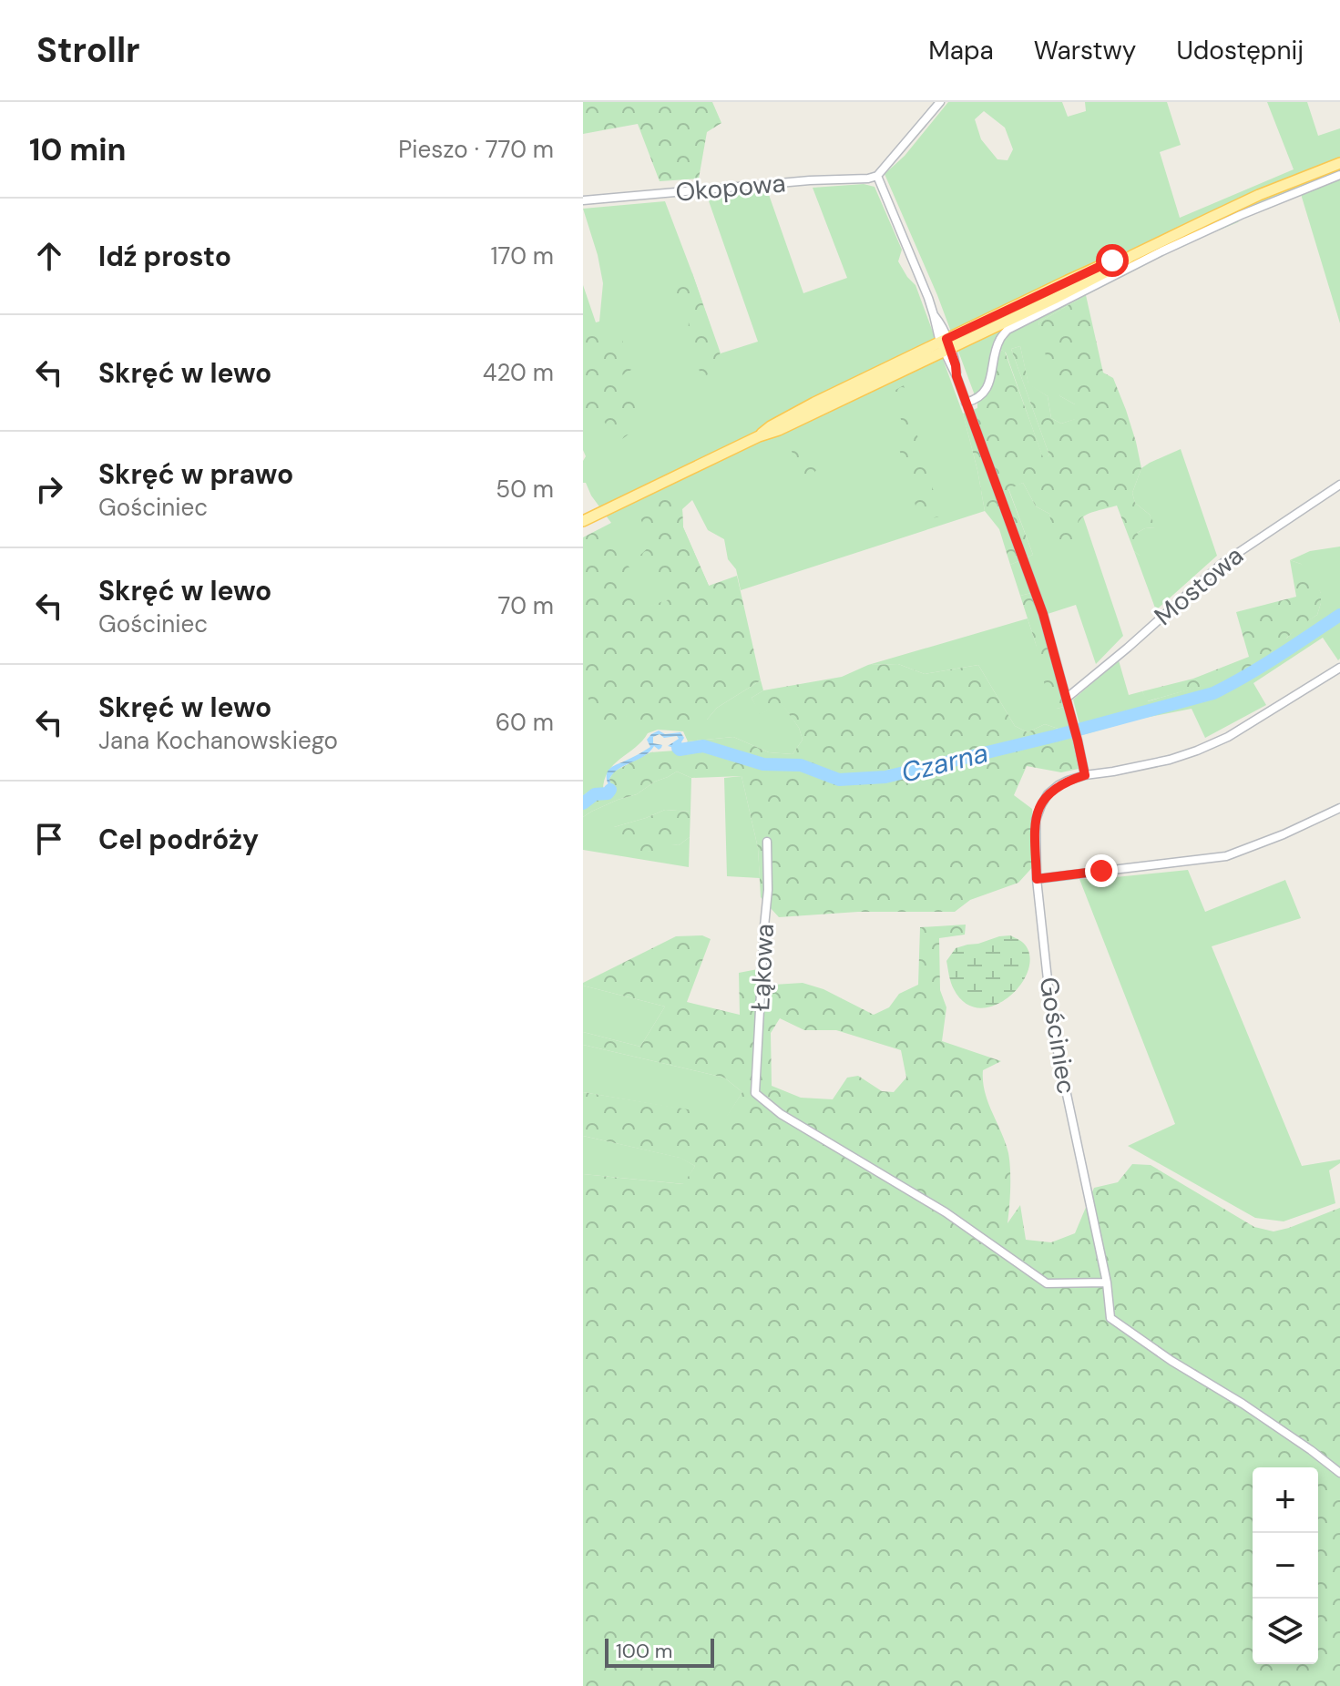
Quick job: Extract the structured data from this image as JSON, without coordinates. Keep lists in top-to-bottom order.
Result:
{
  "streets": {
    "street": [
      "Okopowa",
      "Mostowa",
      "Łąkowa",
      "Gościniec"
    ]
  },
  "crossings": [
    ["Łąkowa", "Gościniec"]
  ],
  "water": ["Czarna"],
  "scale_bar": "100 m",
  "page": {
    "header": "Strollr",
    "nav": ["Mapa", "Warstwy", "Udostępnij"],
    "heading": ["10 min", "Pieszo · 770 m"],
    "list": [
      ["Idź prosto", "170 m"],
      ["Skręć w lewo", "420 m"],
      ["Skręć w prawo", "Gościniec", "50 m"],
      ["Skręć w lewo", "Gościniec", "70 m"],
      ["Skręć w lewo", "Jana Kochanowskiego", "60 m"],
      "Cel podróży"
    ],
    "map_buttons": ["+", "−"],
    "scale": "100 m"
  }
}
